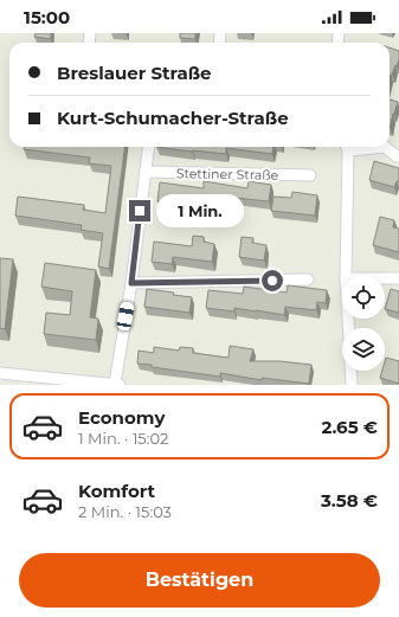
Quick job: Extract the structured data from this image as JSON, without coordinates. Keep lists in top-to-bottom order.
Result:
{
  "streets": {
    "street": ["Stettiner Straße"]
  },
  "page": {
    "status": "15:00",
    "banner": ["Breslauer Straße", "Kurt-Schumacher-Straße"],
    "bubble": "1 Min.",
    "list": [
      {
        "name": "Economy",
        "note": "1 Min. · 15:02",
        "value": "2.65 €"
      },
      {
        "name": "Komfort",
        "note": "2 Min. · 15:03",
        "value": "3.58 €"
      }
    ],
    "buttons": "Bestätigen"
  }
}
